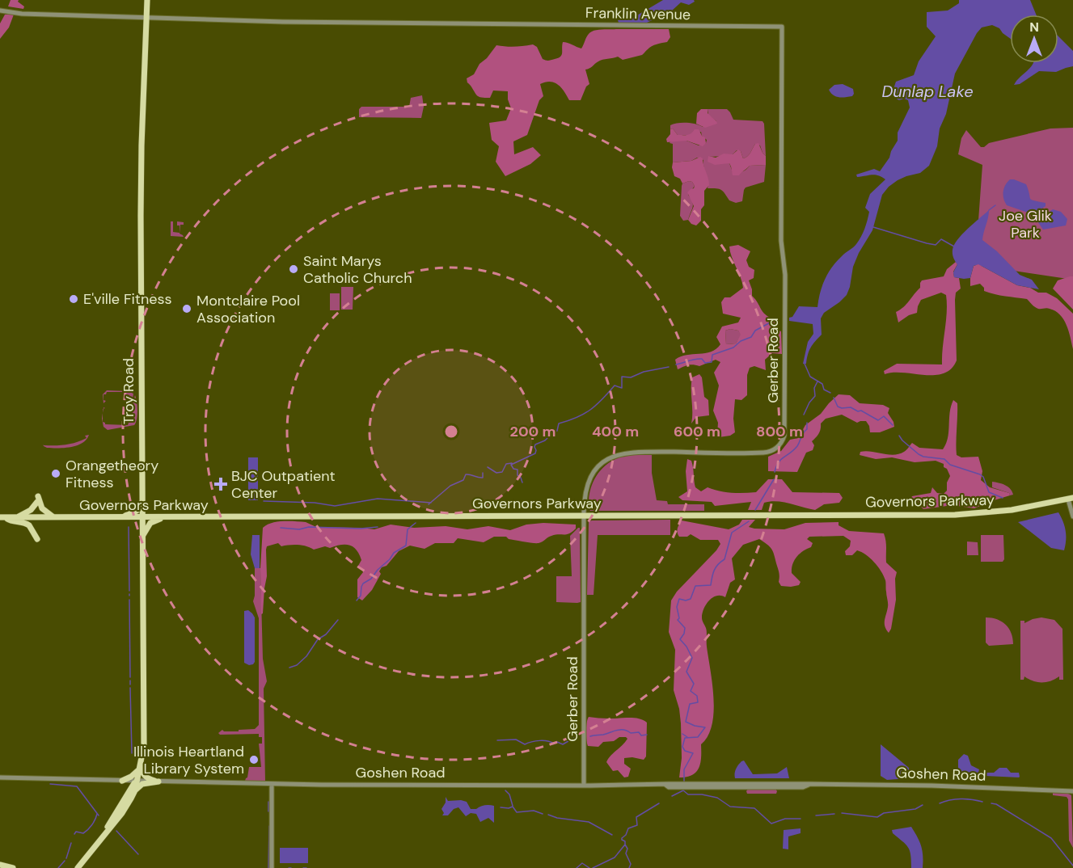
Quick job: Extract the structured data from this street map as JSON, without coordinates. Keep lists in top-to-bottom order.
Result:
{
  "streets": {
    "main road": ["Troy Road", "Governors Parkway"],
    "street": ["Franklin Avenue", "Gerber Road", "Goshen Road"]
  },
  "crossings": [
    ["Franklin Avenue", "Gerber Road"],
    ["Franklin Avenue", "Troy Road"],
    ["Gerber Road", "Governors Parkway"],
    ["Gerber Road", "Goshen Road"],
    ["Troy Road", "Governors Parkway"],
    ["Troy Road", "Goshen Road"]
  ],
  "water": ["Dunlap Lake"],
  "parks": ["Joe Glik Park"],
  "places": {
    "other": [
      "Saint Marys Catholic Church",
      "E'ville Fitness",
      "Montclaire Pool Association",
      "Orangetheory Fitness",
      "Illinois Heartland Library System"
    ],
    "health": ["BJC Outpatient Center"]
  },
  "north": "top",
  "rings": [
    "200 m",
    "400 m",
    "600 m",
    "800 m"
  ]
}
